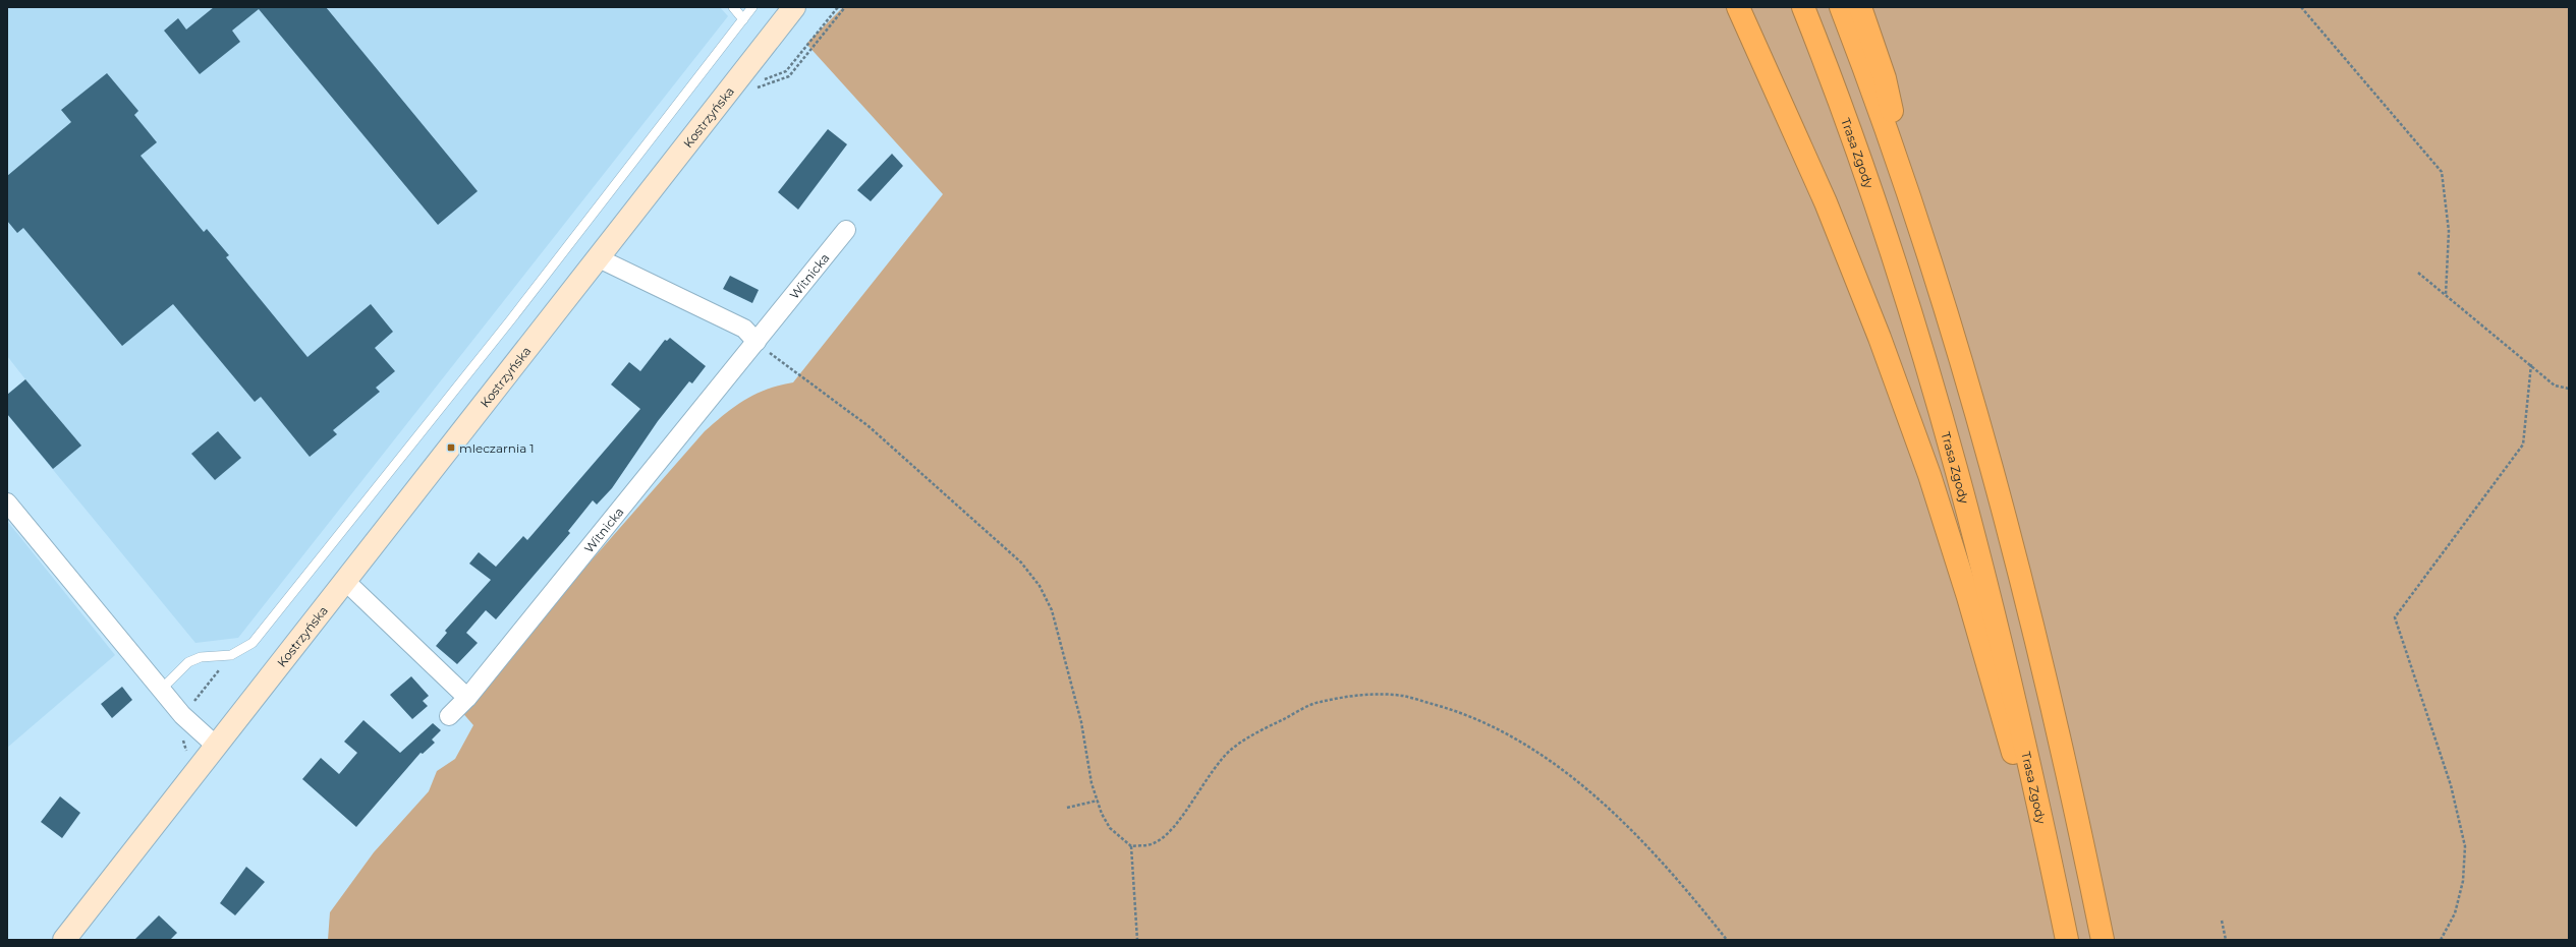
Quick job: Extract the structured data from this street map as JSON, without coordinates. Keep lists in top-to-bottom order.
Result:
{
  "streets": {
    "highway": ["Trasa Zgody"],
    "main road": ["Kostrzyńska"],
    "street": ["Witnicka"]
  },
  "places": {
    "transit": ["mleczarnia 1"]
  }
}
